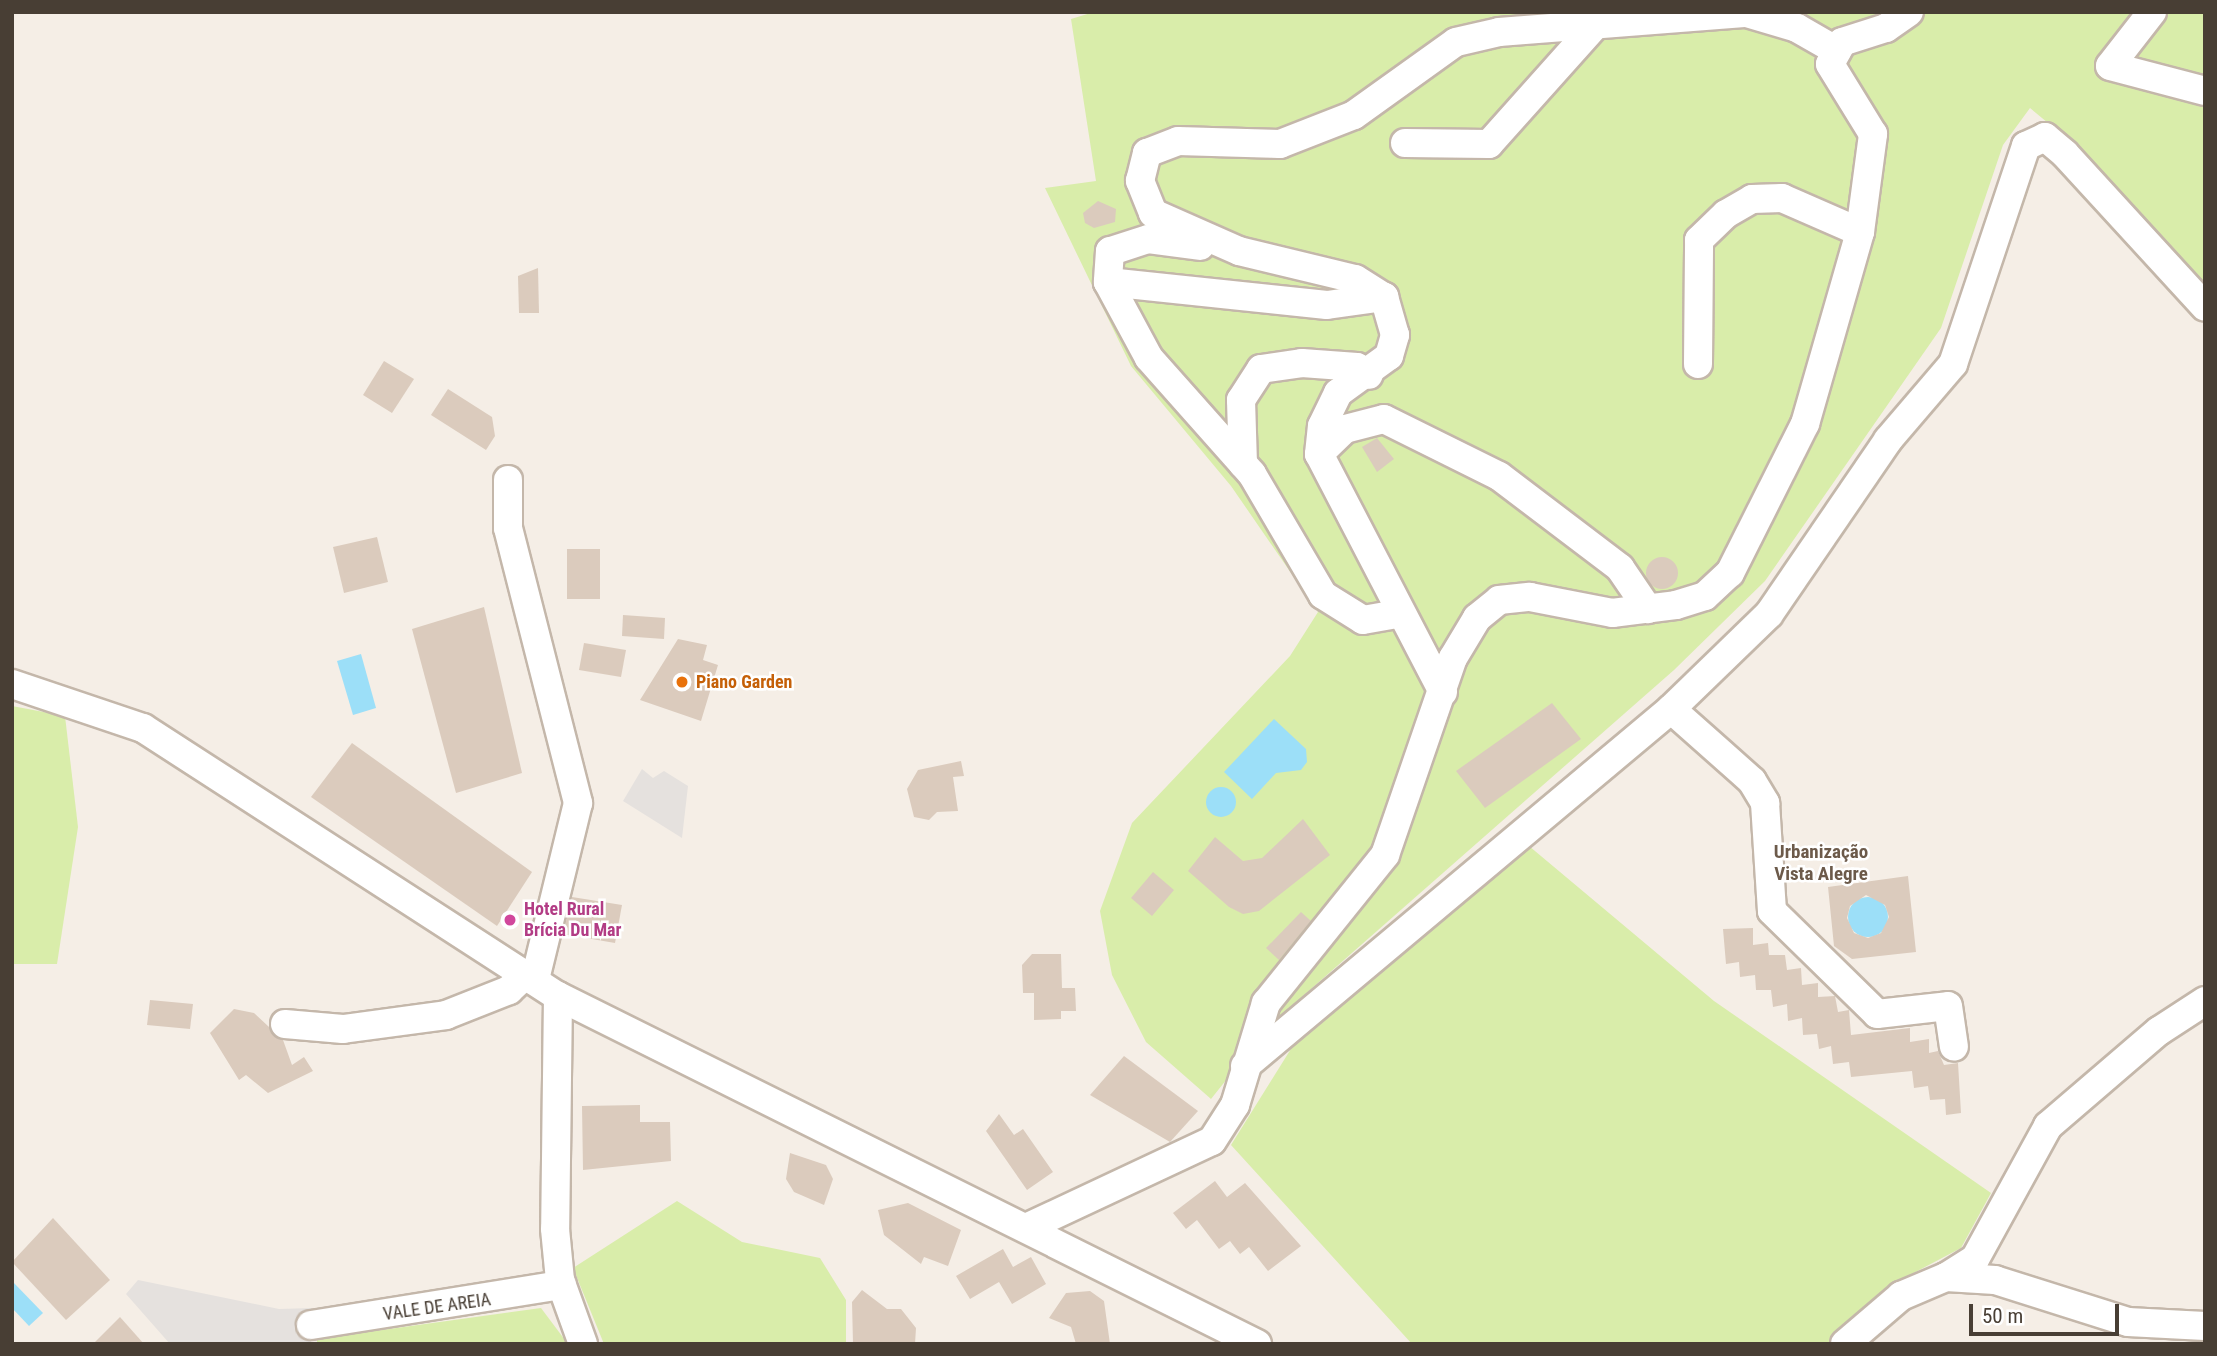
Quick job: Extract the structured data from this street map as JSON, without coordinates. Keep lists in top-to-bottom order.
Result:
{
  "streets": {
    "street": ["VALE DE AREIA"]
  },
  "districts": ["Urbanização Vista Alegre"],
  "places": ["Piano Garden", "Hotel Rural Brícia Du Mar"],
  "scale_bar": "50 m"
}
